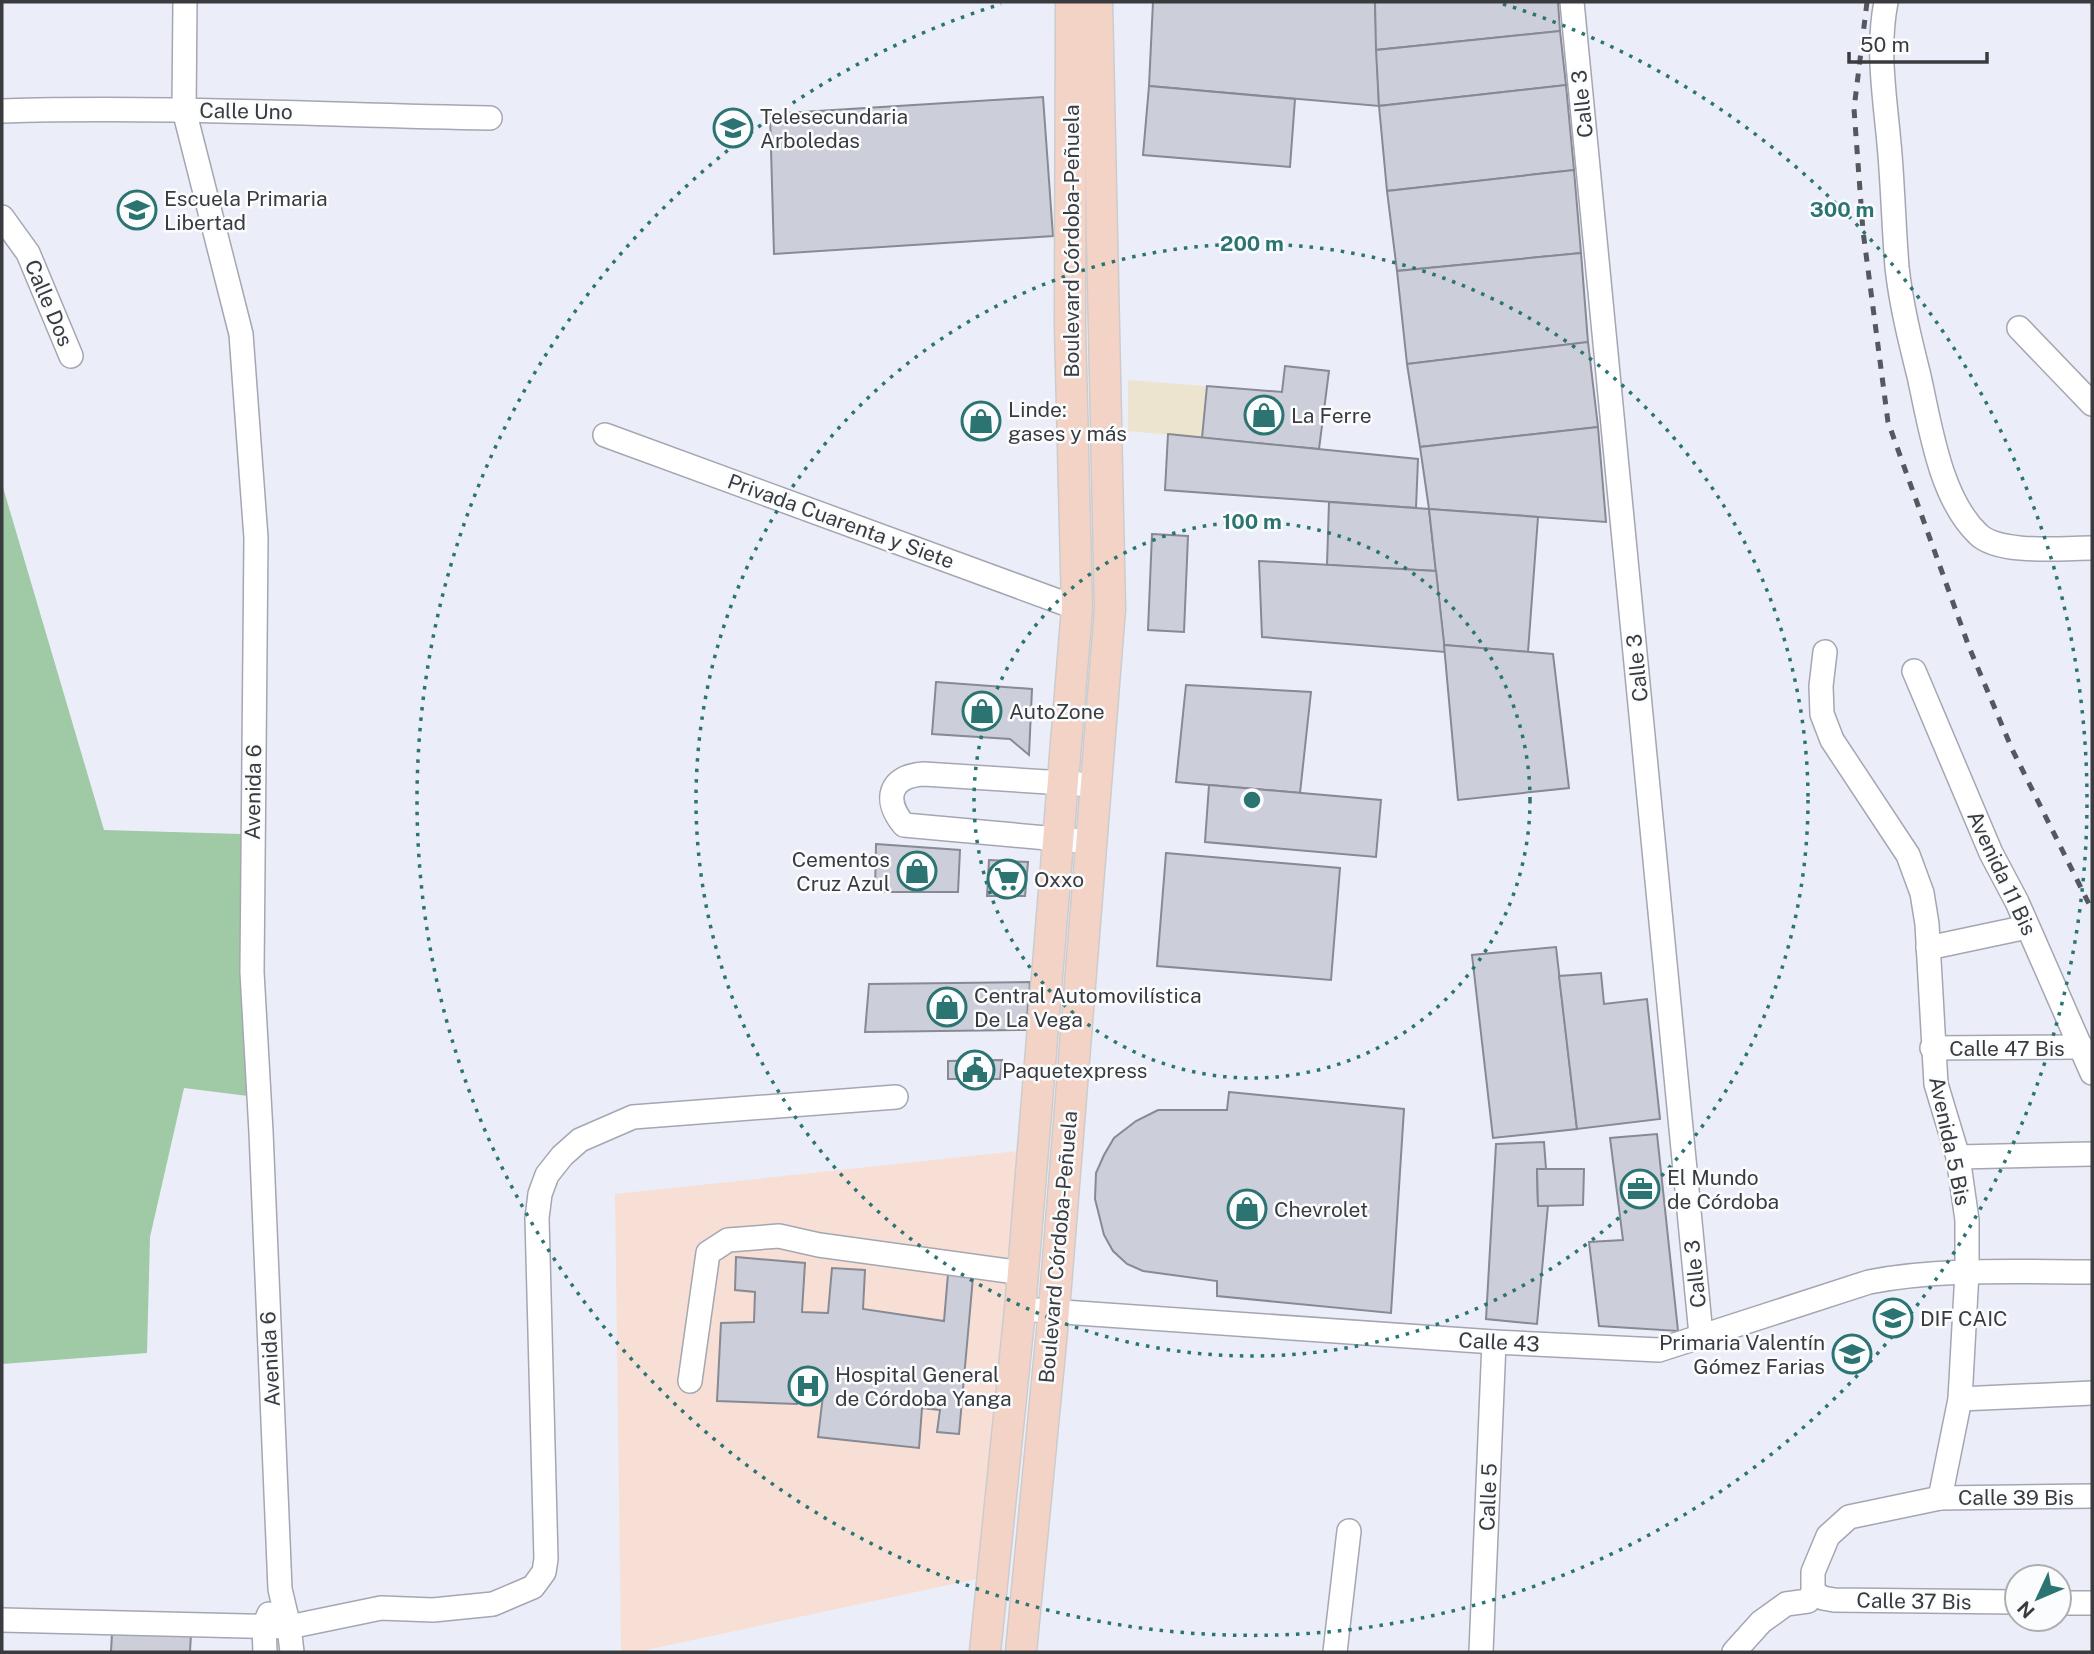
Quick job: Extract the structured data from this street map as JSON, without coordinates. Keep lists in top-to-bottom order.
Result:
{
  "streets": {
    "main road": ["Boulevard Córdoba-Peñuela"],
    "street": [
      "Calle 3",
      "Calle Uno",
      "Calle Dos",
      "Privada Cuarenta y Siete",
      "Avenida 6",
      "Avenida 11 Bis",
      "Calle 47 Bis",
      "Avenida 5 Bis",
      "Calle 43",
      "Calle 5",
      "Calle 39 Bis",
      "Calle 37 Bis"
    ]
  },
  "crossings": [
    ["Calle 3", "Calle 43"],
    ["Calle Uno", "Avenida 6"],
    ["Boulevard Córdoba-Peñuela", "Privada Cuarenta y Siete"],
    ["Boulevard Córdoba-Peñuela", "Calle 43"],
    ["Avenida 11 Bis", "Calle 47 Bis"],
    ["Calle 47 Bis", "Avenida 5 Bis"],
    ["Avenida 5 Bis", "Calle 43"],
    ["Avenida 5 Bis", "Calle 39 Bis"],
    ["Calle 43", "Calle 5"]
  ],
  "places": {
    "school or university": [
      "Telesecundaria Arboledas",
      "Escuela Primaria Libertad",
      "DIF CAIC",
      "Primaria Valentín Gómez Farias"
    ],
    "shop": [
      "La Ferre",
      "Linde: gases y más",
      "AutoZone",
      "Cementos Cruz Azul",
      "Central Automovilística De La Vega",
      "Chevrolet"
    ],
    "supermarket": ["Oxxo"],
    "public building": ["Paquetexpress"],
    "office": ["El Mundo de Córdoba"],
    "hospital": ["Hospital General de Córdoba Yanga"]
  },
  "scale_bar": "50 m",
  "north": "bottom left",
  "rings": ["300 m", "200 m", "100 m"]
}
